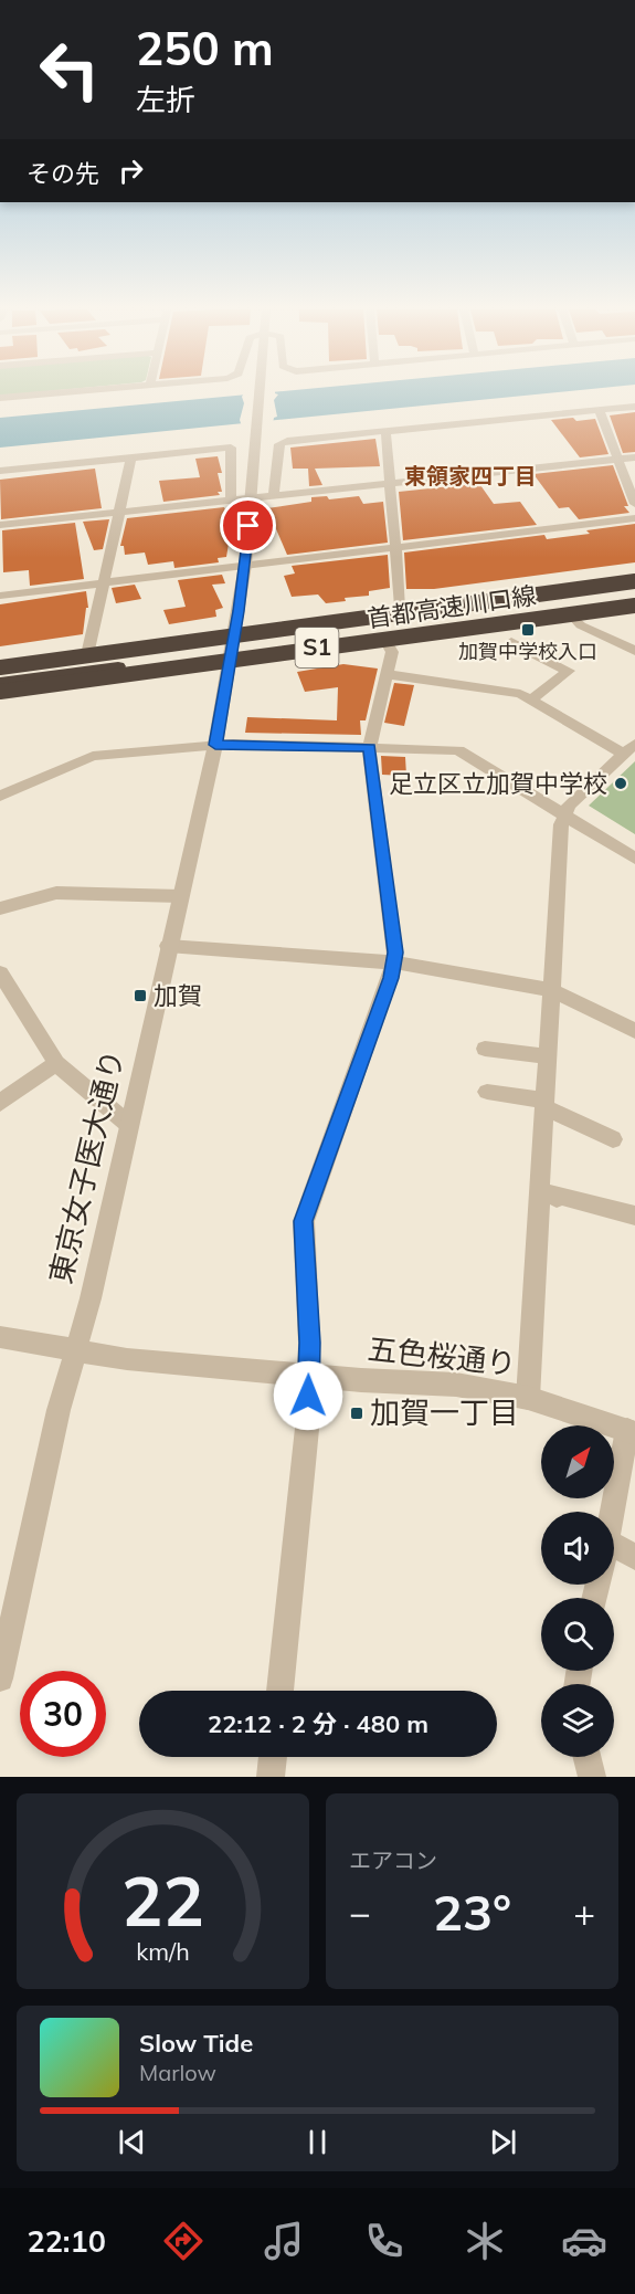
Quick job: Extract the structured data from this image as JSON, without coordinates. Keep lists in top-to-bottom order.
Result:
{
  "streets": {
    "highway": ["首都高速川口線", "S1"],
    "street": ["東京女子医大通り", "五色桜通り"]
  },
  "crossings": [
    ["首都高速川口線", "S1"],
    ["東京女子医大通り", "五色桜通り"]
  ],
  "districts": ["東領家四丁目"],
  "places": {
    "transit": ["加賀中学校入口", "加賀", "加賀一丁目"],
    "other": ["足立区立加賀中学校"]
  },
  "north": "top right",
  "page": {
    "turn": ["250 m", "左折"],
    "then": "その先",
    "limit": "30",
    "trip": "22:12 · 2 分 · 480 m",
    "tile": "エアコン",
    "heat": ["−", "23°", "+"],
    "song": ["Slow Tide", "Marlow"],
    "tabs": "22:10",
    "gauge": ["22", "km/h"]
  }
}
